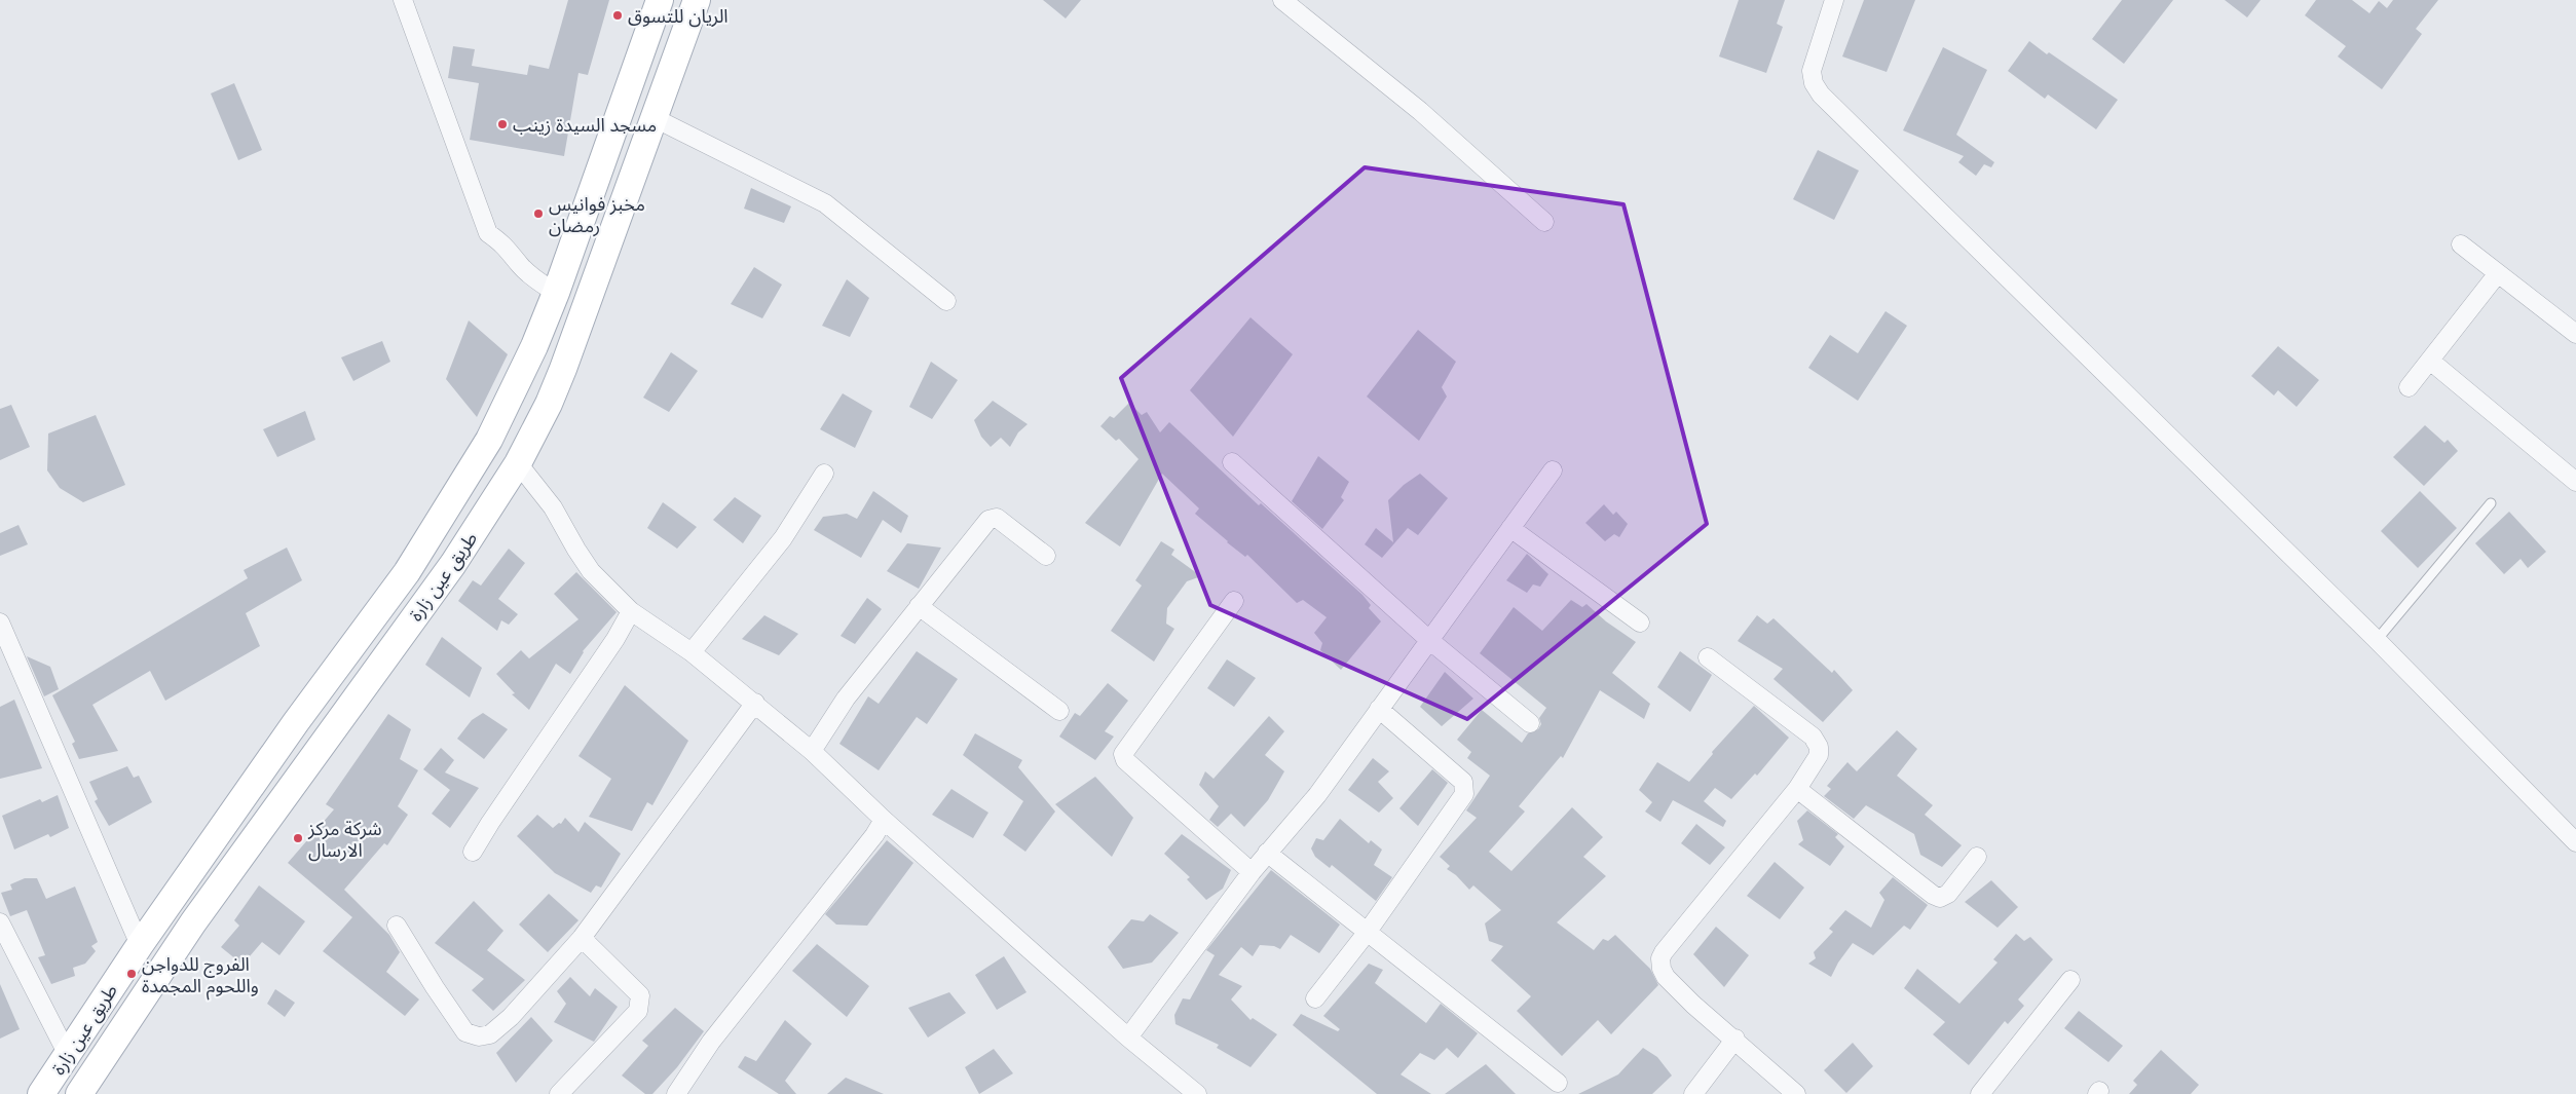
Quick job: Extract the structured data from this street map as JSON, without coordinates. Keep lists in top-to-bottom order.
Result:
{
  "streets": {
    "main road": ["طريق عين زارة"]
  },
  "places": [
    "الريان للتسوق",
    "مسجد السيدة زينب",
    "مخبز فوانيس رمضان",
    "شركة مركز الارسال",
    "الفروج للدواجن واللحوم المجمدة"
  ]
}
